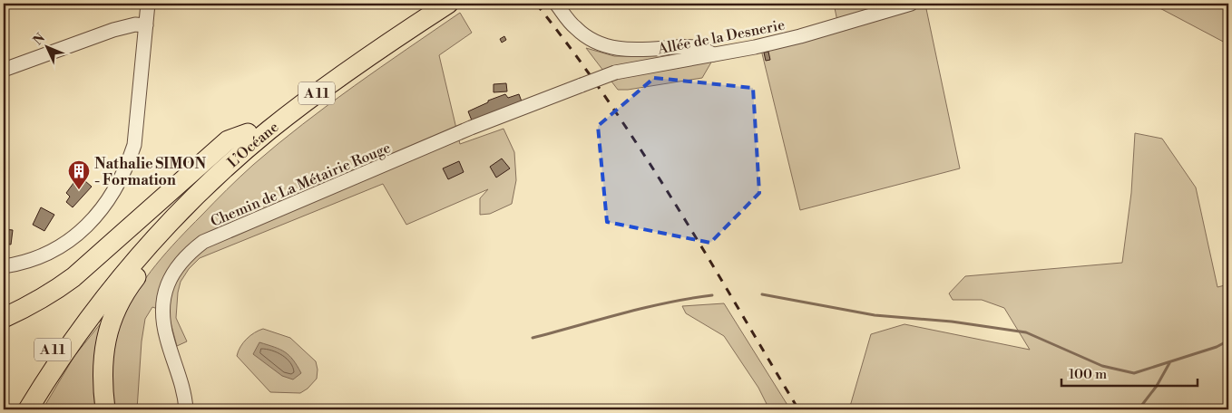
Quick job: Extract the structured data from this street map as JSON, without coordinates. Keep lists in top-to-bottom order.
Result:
{
  "streets": {
    "highway": ["A 11", "L’Océane"],
    "street": ["Allée de la Desnerie", "Chemin de La Métairie Rouge"]
  },
  "crossings": [
    ["Allée de la Desnerie", "Chemin de La Métairie Rouge"]
  ],
  "places": {
    "building": ["Nathalie SIMON - Formation"]
  },
  "scale_bar": "100 m",
  "north": "top left"
}
